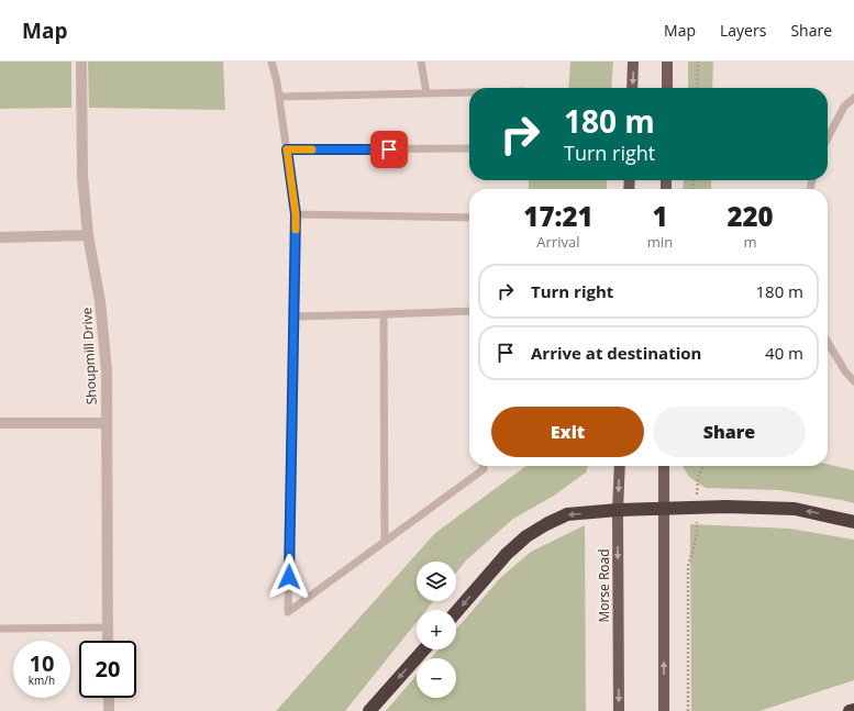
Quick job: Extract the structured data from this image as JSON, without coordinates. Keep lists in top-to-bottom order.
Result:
{
  "streets": {
    "main road": ["Morse Road"],
    "street": ["Shoupmill Drive"]
  },
  "page": {
    "header": "Map",
    "nav": ["Map", "Layers", "Share"],
    "turn": ["180 m", "Turn right"],
    "eta": [
      "17:21",
      "Arrival",
      "1",
      "min",
      "220",
      "m"
    ],
    "list": [
      {
        "name": "Turn right",
        "value": "180 m"
      },
      {
        "name": "Arrive at destination",
        "value": "40 m"
      }
    ],
    "buttons": ["Exit", "Share"],
    "map_buttons": ["+", "−"],
    "speed": "10 km/h",
    "limit": "20"
  }
}
